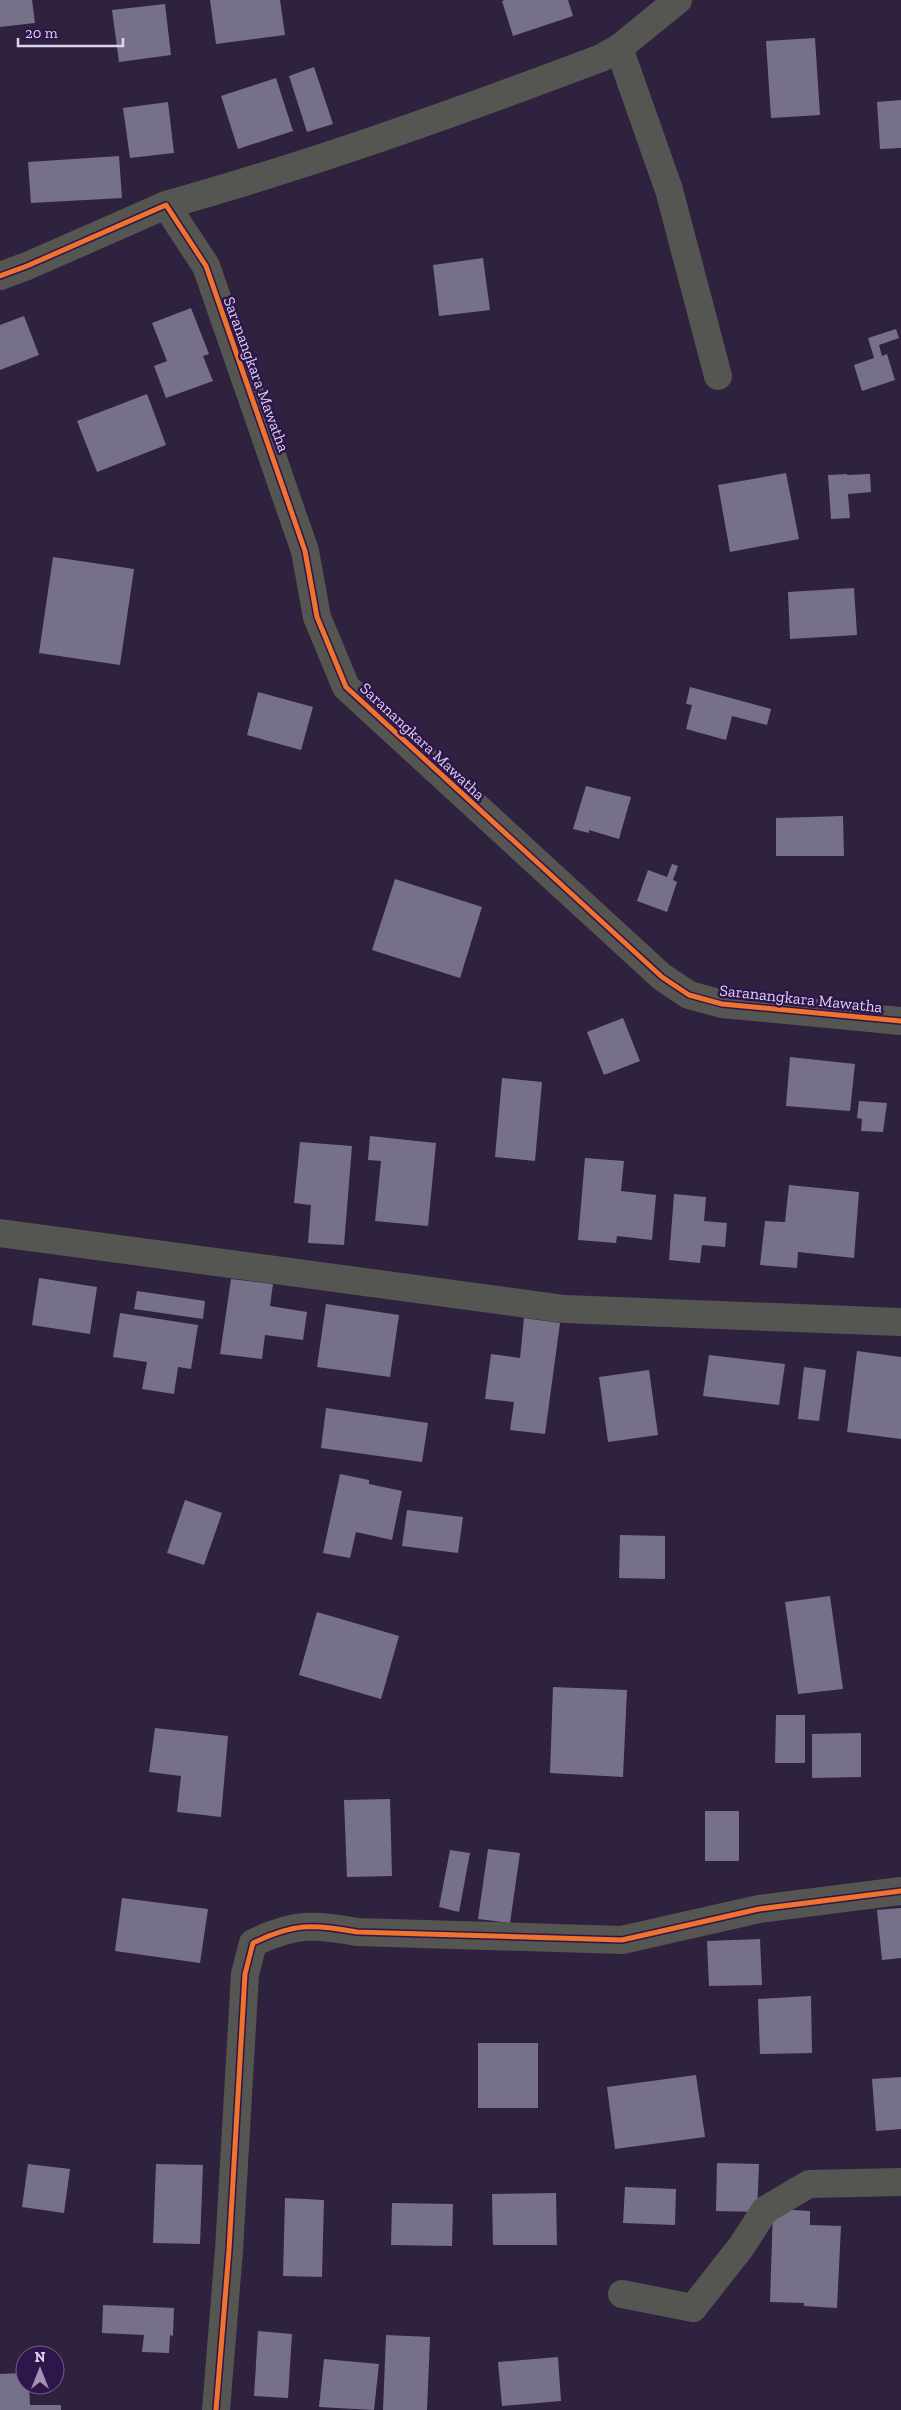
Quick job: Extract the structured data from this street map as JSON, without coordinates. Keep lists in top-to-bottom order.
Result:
{
  "streets": {
    "street": ["Saranangkara Mawatha"]
  },
  "scale_bar": "20 m",
  "north": "top"
}
